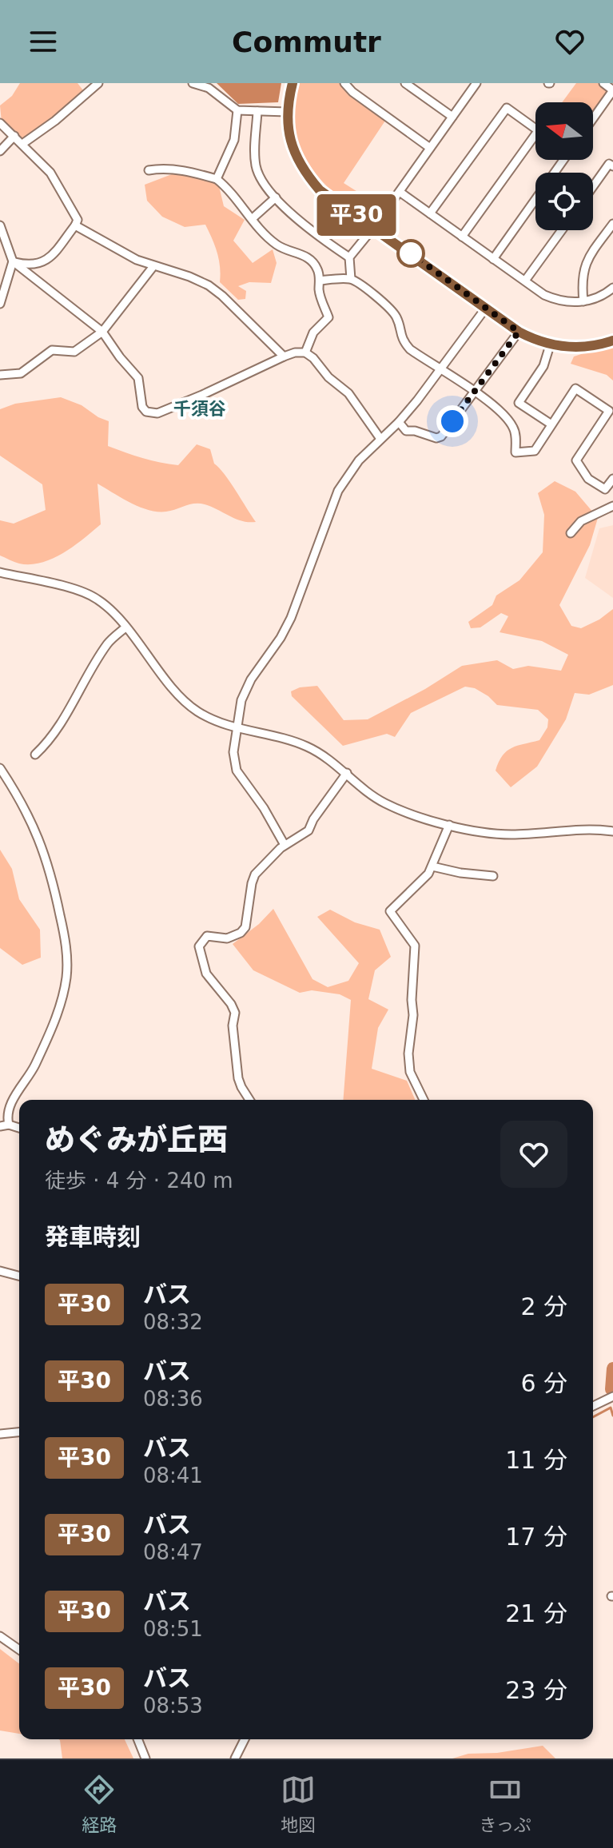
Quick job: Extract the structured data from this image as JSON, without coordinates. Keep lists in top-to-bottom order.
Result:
{
  "districts": ["千須谷"],
  "lines": ["bus line 平30"],
  "north": "left",
  "page": {
    "header": "Commutr",
    "on_map": "平30",
    "heading": [
      ["めぐみが丘西", "徒歩 · 4 分 · 240 m"],
      "発車時刻"
    ],
    "list": [
      {
        "mark": "平30",
        "name": "バス",
        "note": "08:32",
        "value": "2 分"
      },
      {
        "mark": "平30",
        "name": "バス",
        "note": "08:36",
        "value": "6 分"
      },
      {
        "mark": "平30",
        "name": "バス",
        "note": "08:41",
        "value": "11 分"
      },
      {
        "mark": "平30",
        "name": "バス",
        "note": "08:47",
        "value": "17 分"
      },
      {
        "mark": "平30",
        "name": "バス",
        "note": "08:51",
        "value": "21 分"
      },
      {
        "mark": "平30",
        "name": "バス",
        "note": "08:53",
        "value": "23 分"
      }
    ],
    "tabs": ["経路", "地図", "きっぷ"]
  }
}
